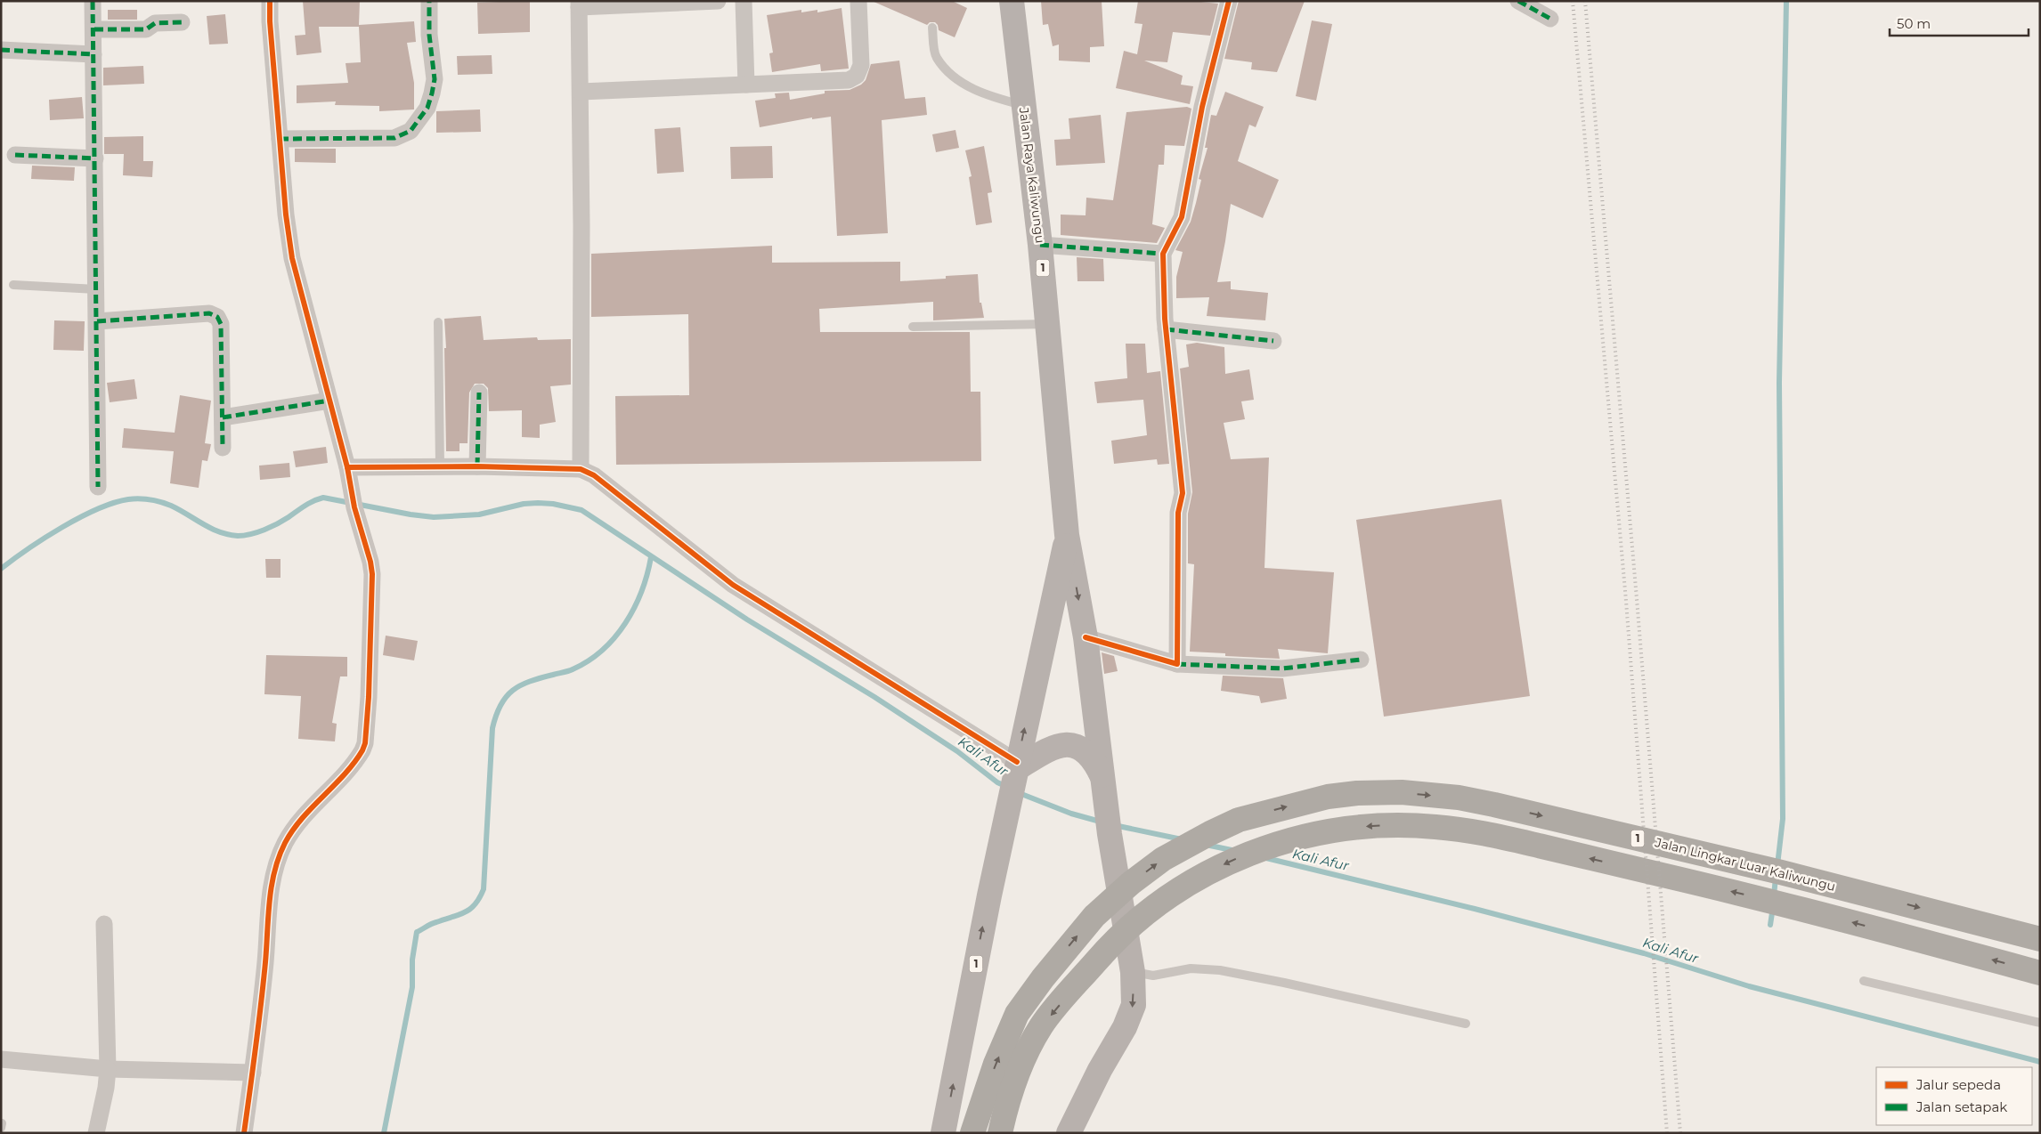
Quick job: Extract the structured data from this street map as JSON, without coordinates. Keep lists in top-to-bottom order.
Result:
{
  "streets": {
    "highway": ["1", "Jalan Lingkar Luar Kaliwungu"],
    "main road": ["Jalan Raya Kaliwungu"]
  },
  "crossings": [
    ["Jalan Raya Kaliwungu", "1"]
  ],
  "one_way": ["Jalan Lingkar Luar Kaliwungu"],
  "water": ["Kali Afur"],
  "legend": ["Jalur sepeda", "Jalan setapak"],
  "scale_bar": "50 m"
}
